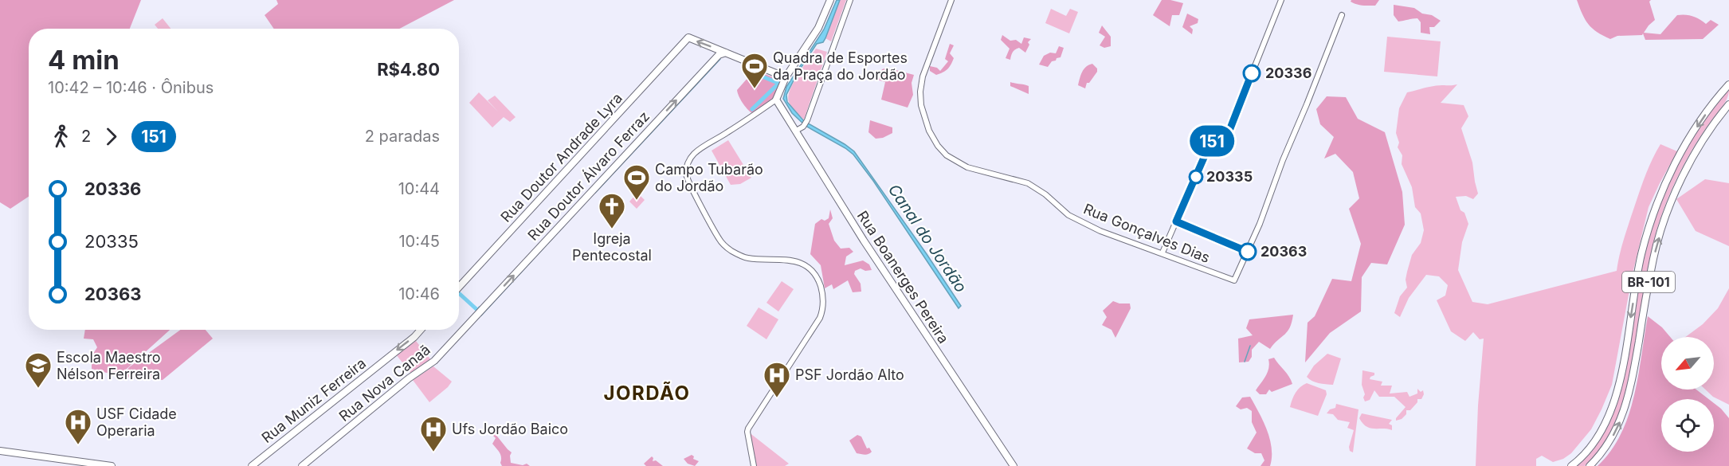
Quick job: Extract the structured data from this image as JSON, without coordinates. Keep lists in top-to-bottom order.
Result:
{
  "streets": {
    "highway": ["BR-101"],
    "main road": [
      "Rua Doutor Andrade Lyra",
      "Rua Doutor Álvaro Ferraz",
      "Rua Boanerges Pereira",
      "Rua Nova Canaã",
      "Rua Muniz Ferreira"
    ],
    "street": ["Rua Gonçalves Dias"]
  },
  "crossings": [
    ["Rua Doutor Andrade Lyra", "Rua Doutor Álvaro Ferraz"],
    ["Rua Doutor Álvaro Ferraz", "Rua Nova Canaã"]
  ],
  "one_way": ["Rua Doutor Andrade Lyra", "Rua Doutor Álvaro Ferraz", "Rua Muniz Ferreira"],
  "districts": ["JORDÃO"],
  "water": ["Canal do Jordão"],
  "places": {
    "other": ["20336", "20335", "20363"],
    "sports": ["Quadra de Esportes da Praça do Jordão", "Campo Tubarão do Jordão"],
    "church": ["Igreja Pentecostal"],
    "school or university": ["Escola Maestro Nélson Ferreira"],
    "hospital": ["PSF Jordão Alto", "USF Cidade Operaria", "Ufs Jordão Baico"]
  },
  "lines": ["bus line 151"],
  "north": "bottom left",
  "page": {
    "on_map": "151",
    "heading": ["4 min", "10:42 – 10:46 · Ônibus", "R$4.80"],
    "legs": ["2", "151", "2 paradas"],
    "list": [
      {
        "name": "20336",
        "value": "10:44"
      },
      {
        "name": "20335",
        "value": "10:45"
      },
      {
        "name": "20363",
        "value": "10:46"
      }
    ]
  }
}
